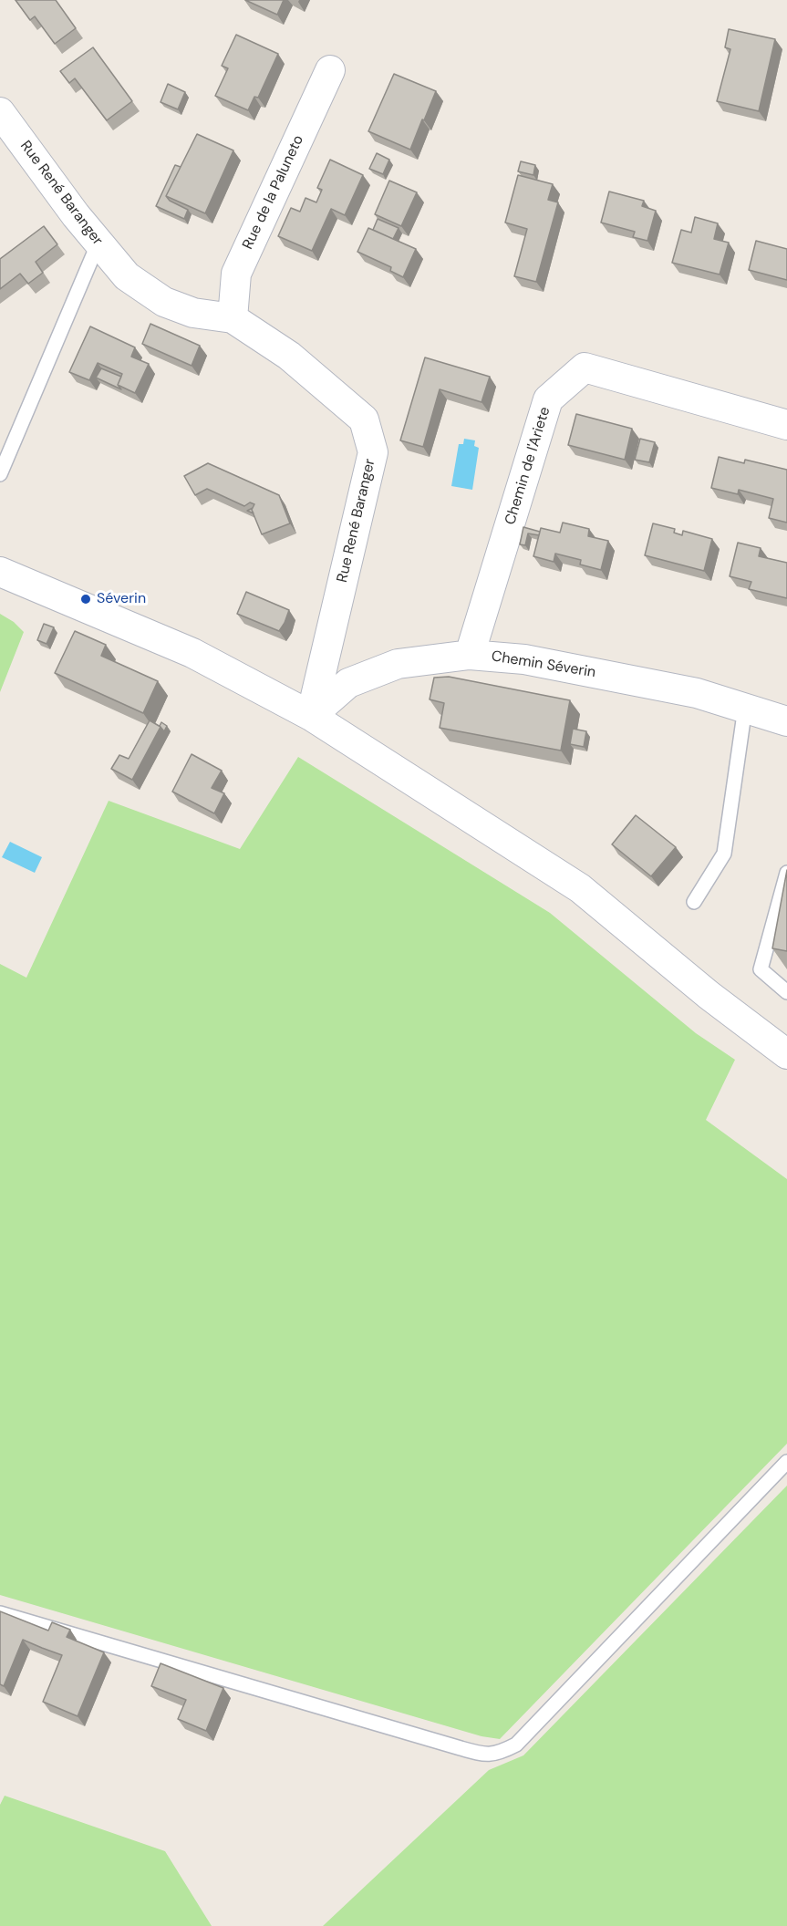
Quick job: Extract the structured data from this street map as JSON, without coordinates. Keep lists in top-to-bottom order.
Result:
{
  "streets": {
    "street": [
      "Rue de la Paluneto",
      "Rue René Baranger",
      "Chemin de l'Ariete",
      "Chemin Séverin"
    ]
  },
  "crossings": [
    ["Rue de la Paluneto", "Rue René Baranger"],
    ["Rue René Baranger", "Chemin Séverin"],
    ["Chemin de l'Ariete", "Chemin Séverin"]
  ],
  "places": ["Séverin"]
}
